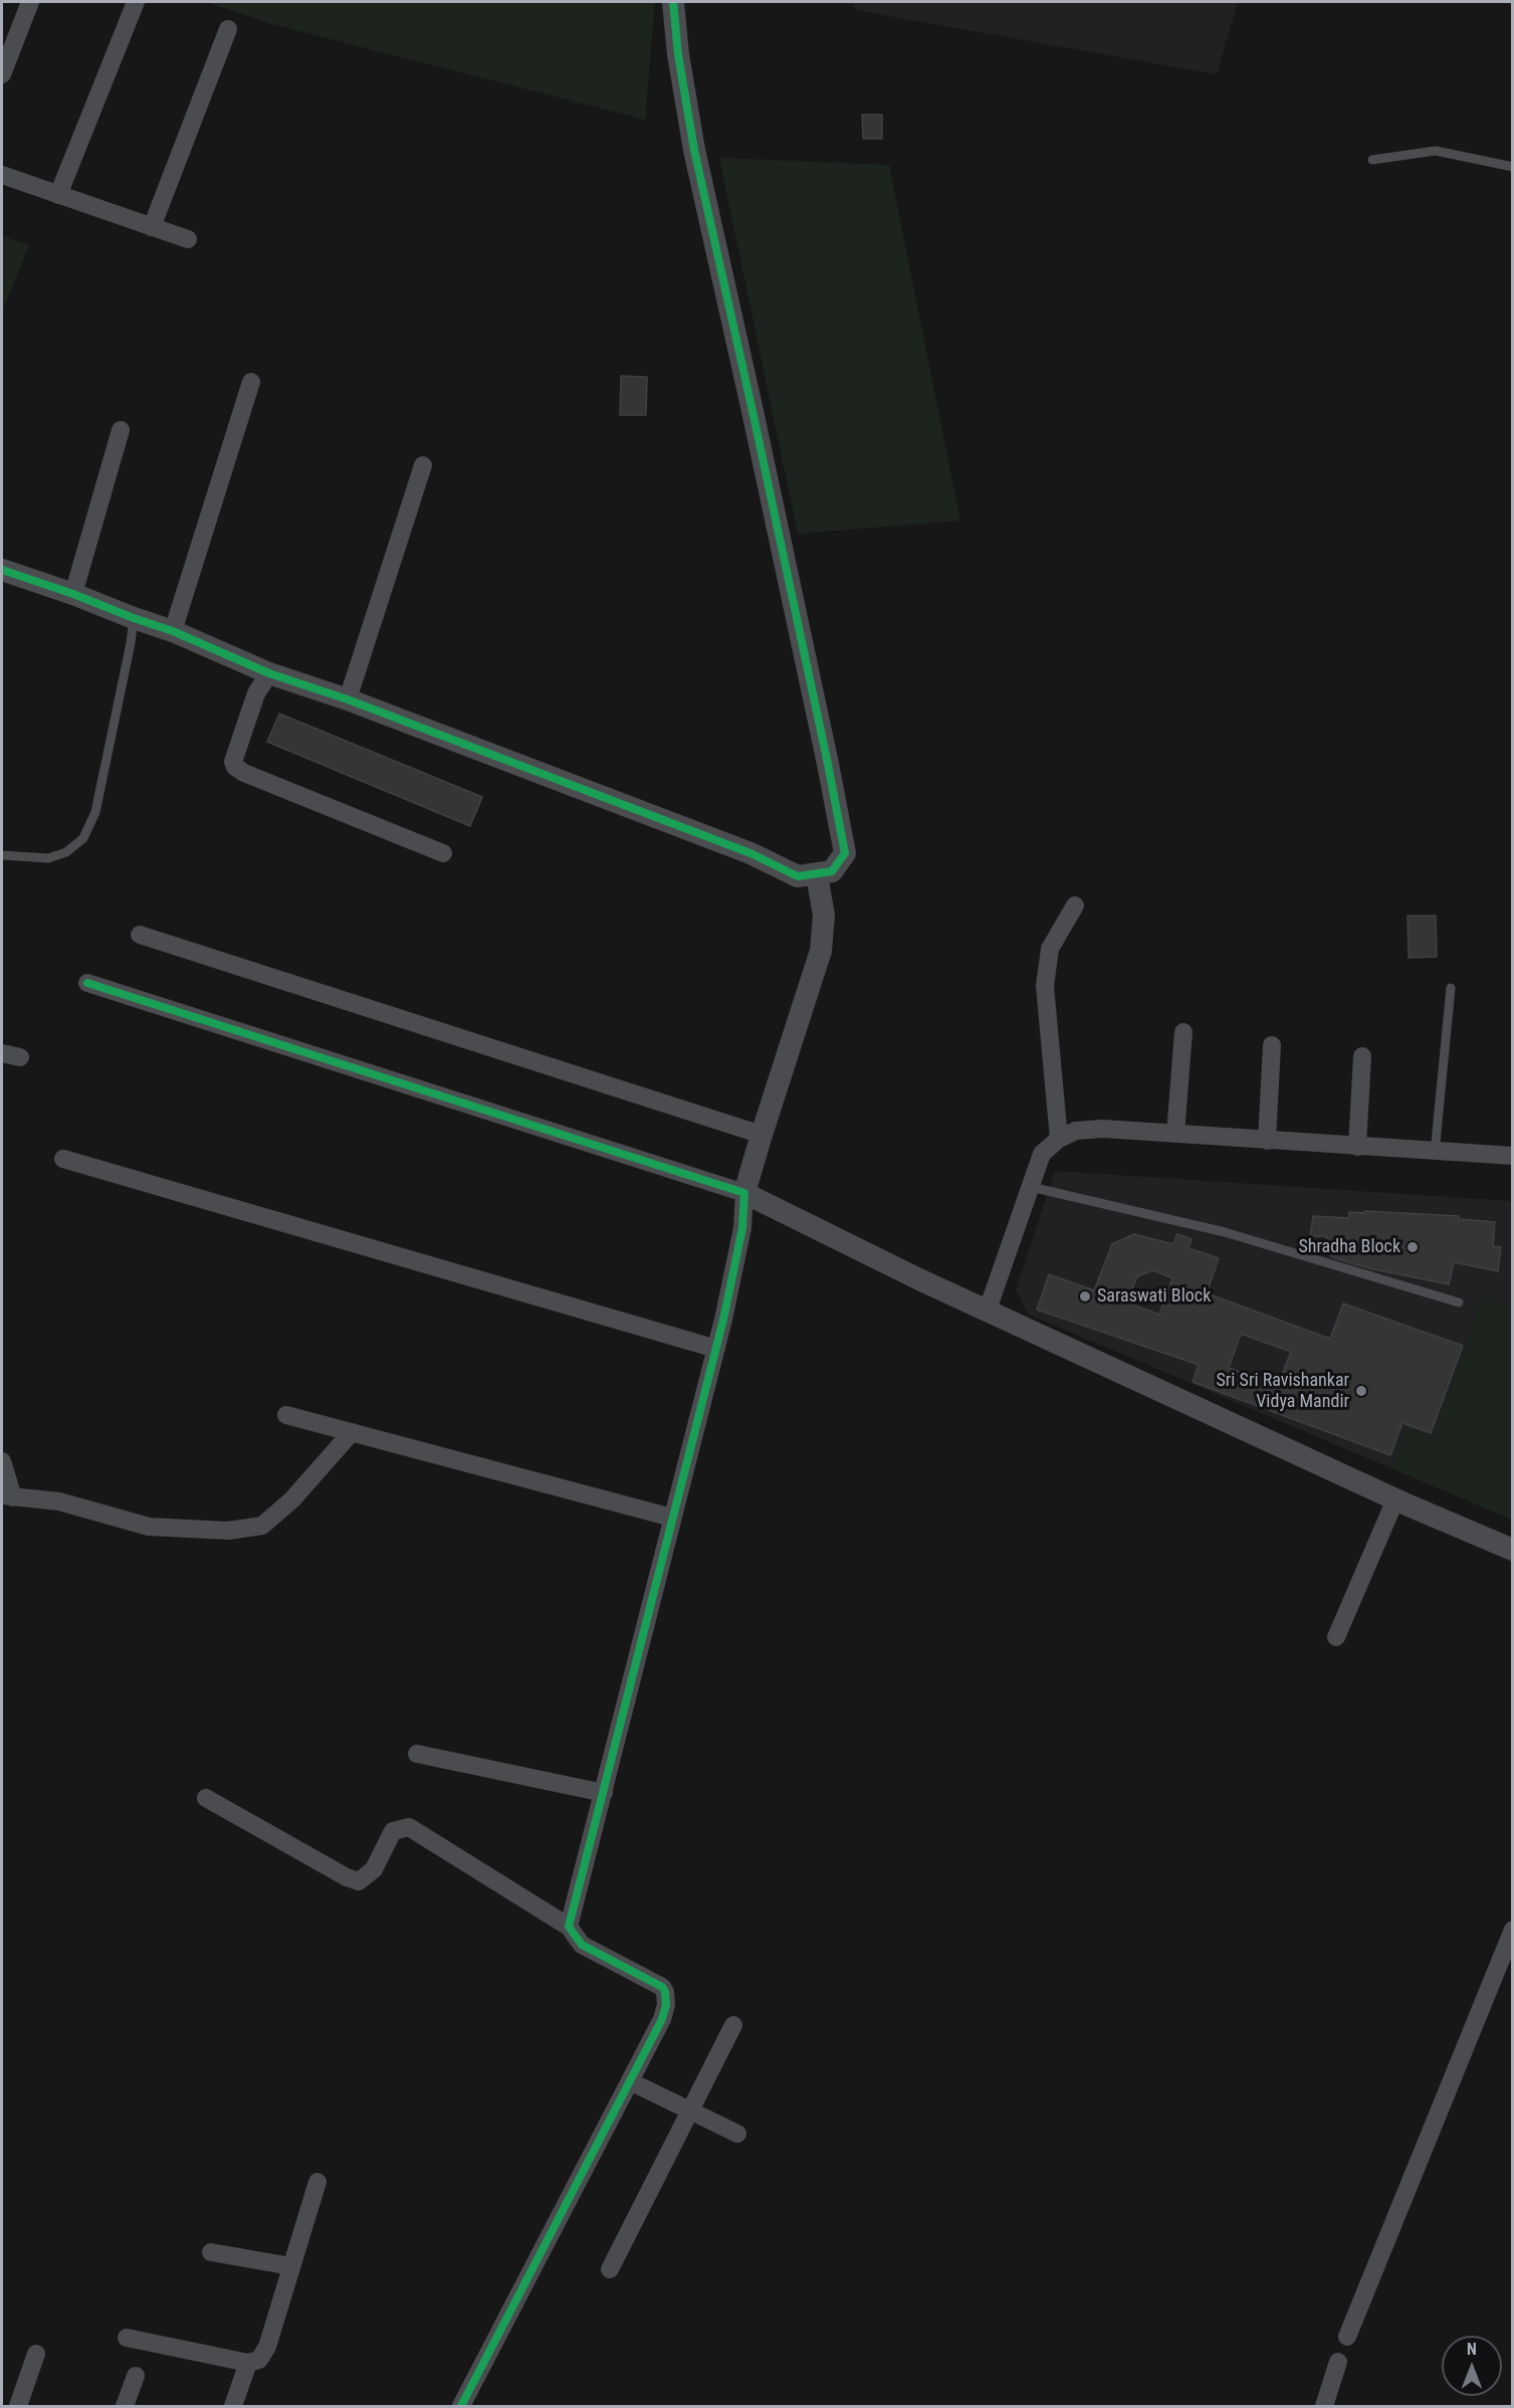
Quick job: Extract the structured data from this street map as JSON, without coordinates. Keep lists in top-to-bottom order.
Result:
{
  "places": ["Shradha Block", "Saraswati Block", "Sri Sri Ravishankar Vidya Mandir"],
  "north": "top"
}
